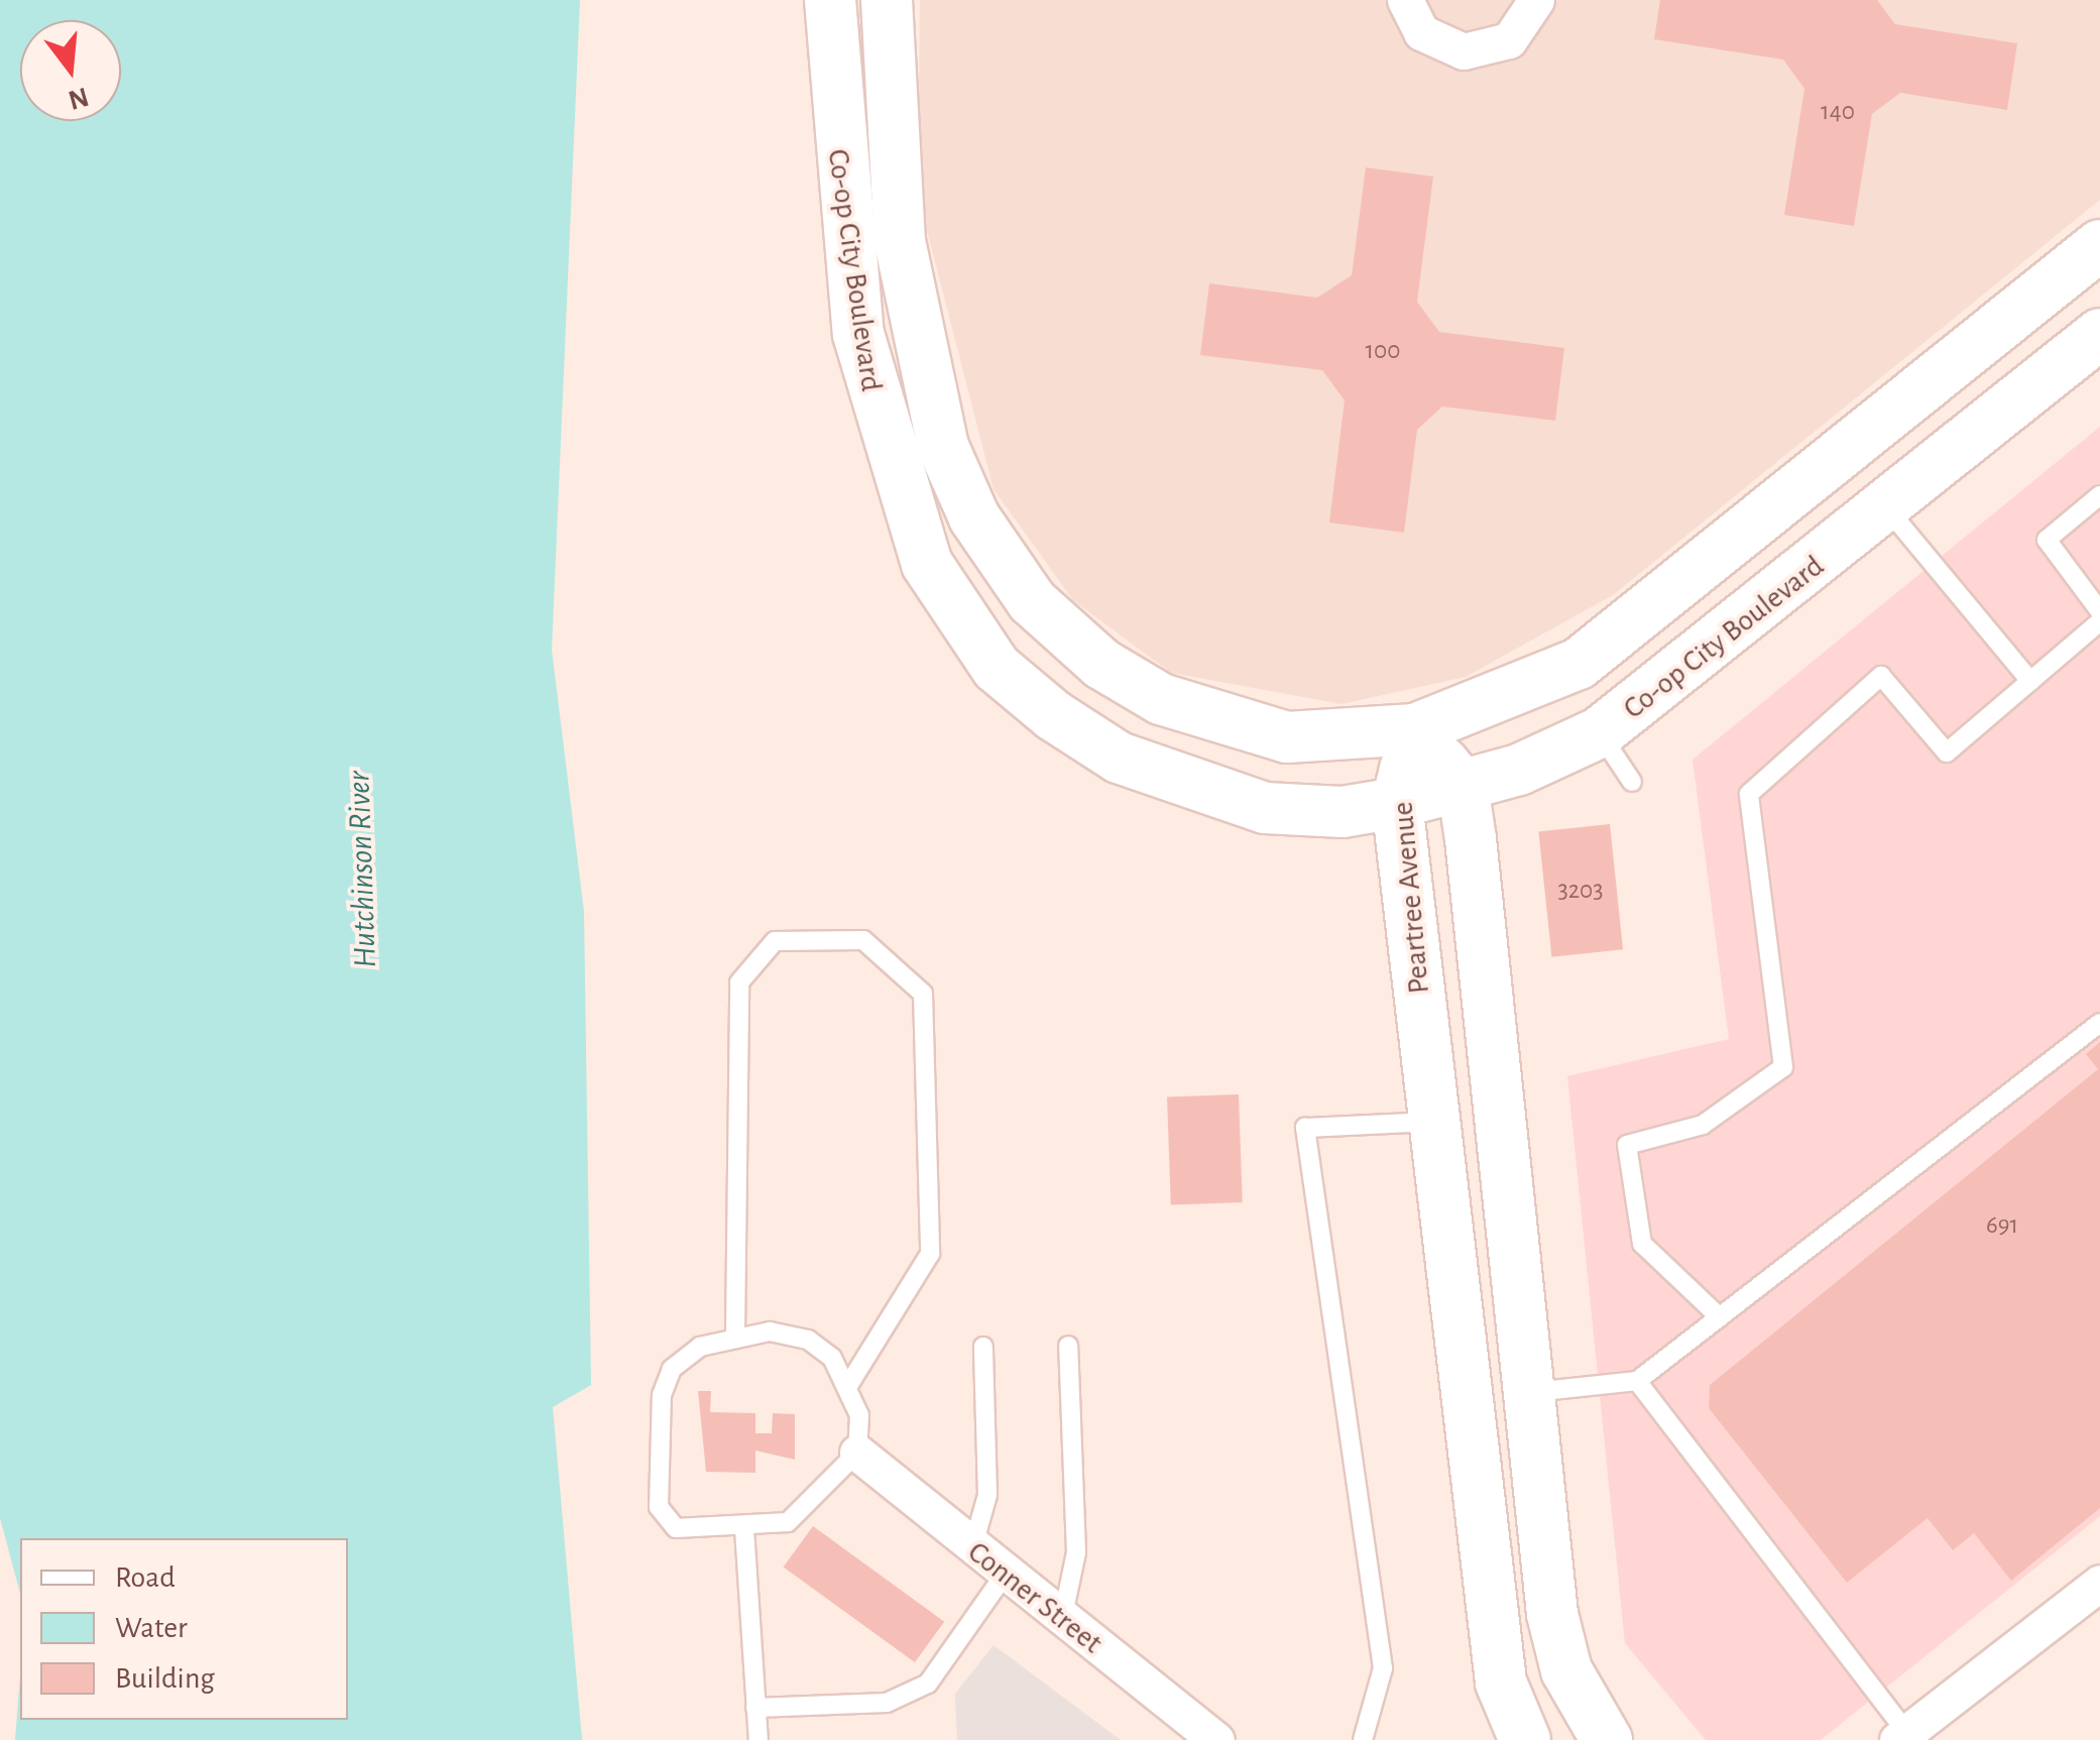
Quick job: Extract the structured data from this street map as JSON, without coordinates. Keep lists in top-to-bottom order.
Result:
{
  "streets": {
    "main road": ["Co-op City Boulevard", "Peartree Avenue"],
    "street": ["Conner Street"]
  },
  "crossings": [
    ["Co-op City Boulevard", "Peartree Avenue"]
  ],
  "water": ["Hutchinson River"],
  "house_numbers": [
    "140",
    "100",
    "3203",
    "691"
  ],
  "legend": ["Road", "Water", "Building"],
  "north": "bottom"
}
